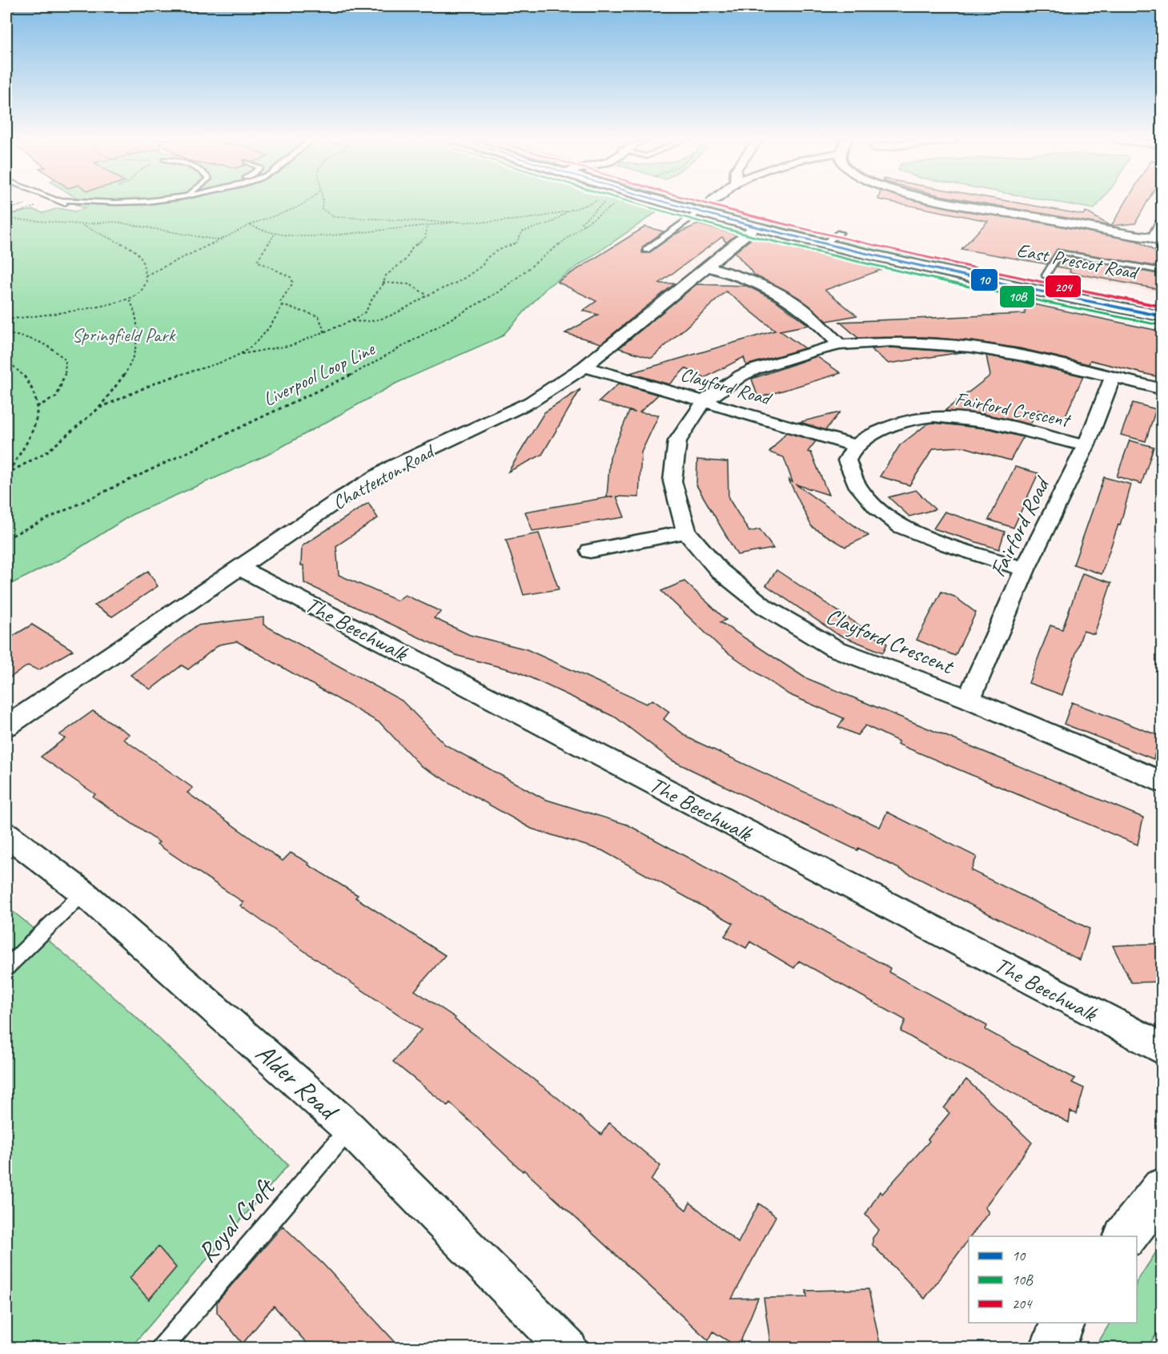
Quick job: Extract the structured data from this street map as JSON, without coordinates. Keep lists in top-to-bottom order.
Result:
{
  "streets": {
    "highway": ["East Prescot Road"],
    "street": [
      "Clayford Road",
      "Fairford Crescent",
      "Chatterton Road",
      "Fairford Road",
      "The Beechwalk",
      "Clayford Crescent",
      "Alder Road"
    ],
    "lane": ["Royal Croft"],
    "path": ["Liverpool Loop Line"]
  },
  "crossings": [
    ["East Prescot Road", "Chatterton Road"],
    ["Clayford Road", "Fairford Crescent"],
    ["Clayford Road", "Chatterton Road"],
    ["Clayford Road", "Clayford Crescent"],
    ["Fairford Crescent", "Fairford Road"],
    ["Chatterton Road", "The Beechwalk"],
    ["Fairford Road", "Clayford Crescent"],
    ["Alder Road", "Royal Croft"]
  ],
  "parks": ["Springfield Park"],
  "lines": ["transit line 10", "transit line 10B", "transit line 204"],
  "legend": ["10", "10B", "204"]
}
